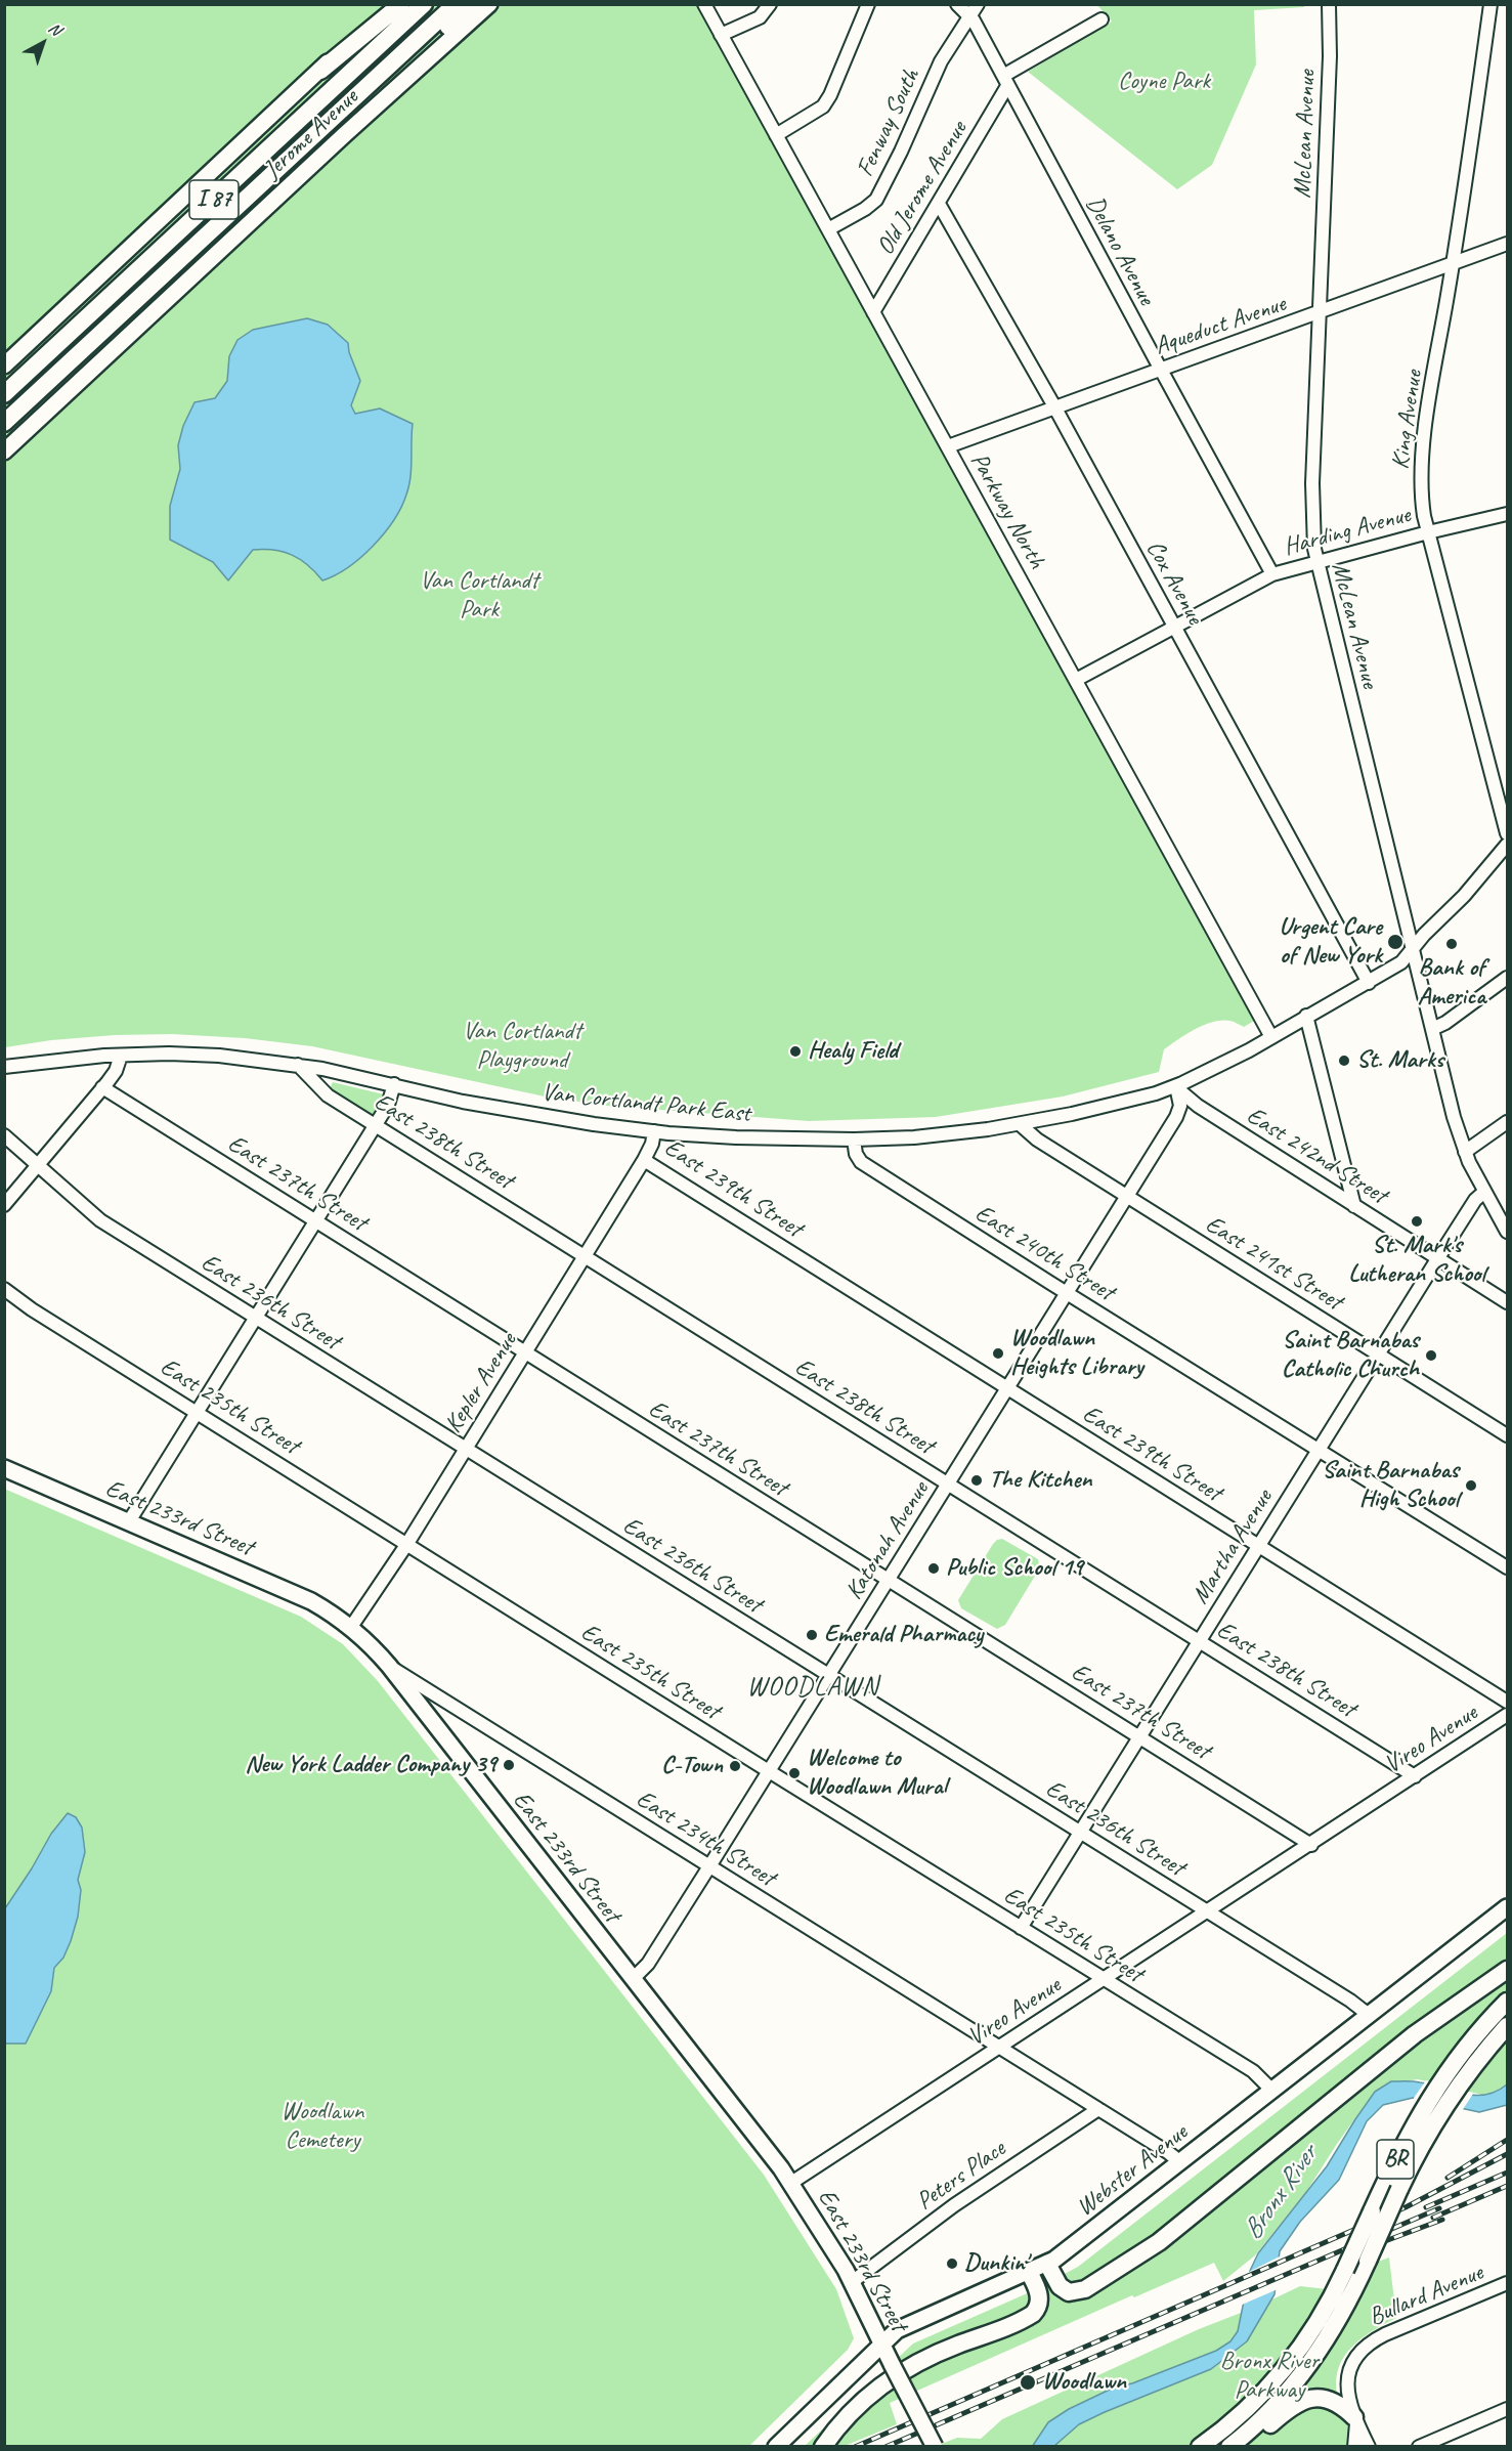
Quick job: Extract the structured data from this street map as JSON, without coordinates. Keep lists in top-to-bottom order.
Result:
{
  "streets": {
    "highway": ["I 87", "BR"],
    "main road": ["Jerome Avenue", "East 233rd Street", "Webster Avenue"],
    "street": [
      "Fenway South",
      "McLean Avenue",
      "Old Jerome Avenue",
      "Delano Avenue",
      "Aqueduct Avenue",
      "King Avenue",
      "Parkway North",
      "Harding Avenue",
      "Cox Avenue",
      "Van Cortlandt Park East",
      "East 238th Street",
      "East 242nd Street",
      "East 237th Street",
      "East 239th Street",
      "East 240th Street",
      "East 241st Street",
      "East 236th Street",
      "Kepler Avenue",
      "East 235th Street",
      "Katonah Avenue",
      "Martha Avenue",
      "Vireo Avenue",
      "East 234th Street",
      "Peters Place",
      "Bullard Avenue"
    ]
  },
  "crossings": [
    ["Fenway South", "Delano Avenue"],
    ["Fenway South", "Parkway North"],
    ["McLean Avenue", "Aqueduct Avenue"],
    ["McLean Avenue", "Harding Avenue"],
    ["McLean Avenue", "Van Cortlandt Park East"],
    ["McLean Avenue", "Martha Avenue"],
    ["Old Jerome Avenue", "Delano Avenue"],
    ["Old Jerome Avenue", "Parkway North"],
    ["Old Jerome Avenue", "Cox Avenue"],
    ["Delano Avenue", "Aqueduct Avenue"],
    ["Delano Avenue", "Harding Avenue"],
    ["Aqueduct Avenue", "King Avenue"],
    ["Aqueduct Avenue", "Parkway North"],
    ["Aqueduct Avenue", "Cox Avenue"],
    ["King Avenue", "Harding Avenue"],
    ["Parkway North", "Harding Avenue"],
    ["Parkway North", "Van Cortlandt Park East"],
    ["Harding Avenue", "Cox Avenue"],
    ["Cox Avenue", "Van Cortlandt Park East"],
    ["Van Cortlandt Park East", "East 238th Street"],
    ["Van Cortlandt Park East", "East 242nd Street"],
    ["Van Cortlandt Park East", "East 239th Street"],
    ["Van Cortlandt Park East", "East 240th Street"],
    ["Van Cortlandt Park East", "East 241st Street"],
    ["Van Cortlandt Park East", "Katonah Avenue"],
    ["East 238th Street", "Kepler Avenue"],
    ["East 238th Street", "Katonah Avenue"],
    ["East 238th Street", "Martha Avenue"],
    ["East 238th Street", "Vireo Avenue"],
    ["East 242nd Street", "Katonah Avenue"],
    ["East 242nd Street", "Martha Avenue"],
    ["East 237th Street", "Kepler Avenue"],
    ["East 237th Street", "Katonah Avenue"],
    ["East 237th Street", "Martha Avenue"],
    ["East 237th Street", "Vireo Avenue"],
    ["East 239th Street", "Kepler Avenue"],
    ["East 239th Street", "Katonah Avenue"],
    ["East 239th Street", "Martha Avenue"],
    ["East 240th Street", "Katonah Avenue"],
    ["East 240th Street", "Martha Avenue"],
    ["East 241st Street", "Katonah Avenue"],
    ["East 241st Street", "Martha Avenue"],
    ["East 236th Street", "Kepler Avenue"],
    ["East 236th Street", "Katonah Avenue"],
    ["East 236th Street", "Martha Avenue"],
    ["East 236th Street", "Vireo Avenue"],
    ["East 236th Street", "Webster Avenue"],
    ["Kepler Avenue", "East 235th Street"],
    ["Kepler Avenue", "East 233rd Street"],
    ["East 235th Street", "Katonah Avenue"],
    ["East 235th Street", "Martha Avenue"],
    ["East 235th Street", "Vireo Avenue"],
    ["East 235th Street", "Webster Avenue"],
    ["East 233rd Street", "Katonah Avenue"],
    ["East 233rd Street", "Vireo Avenue"],
    ["East 233rd Street", "East 234th Street"],
    ["East 233rd Street", "Webster Avenue"],
    ["East 233rd Street", "Peters Place"],
    ["Katonah Avenue", "East 234th Street"],
    ["Vireo Avenue", "East 234th Street"],
    ["East 234th Street", "Webster Avenue"],
    ["East 234th Street", "Peters Place"]
  ],
  "districts": ["WOODLAWN"],
  "water": ["Bronx River"],
  "parks": [
    "Coyne Park",
    "Van Cortlandt Park",
    "Van Cortlandt Playground",
    "Woodlawn Cemetery",
    "Bronx River Parkway"
  ],
  "places": [
    "Urgent Care of New York",
    "Bank of America",
    "Healy Field",
    "St. Marks",
    "St. Mark's Lutheran School",
    "Woodlawn Heights Library",
    "Saint Barnabas Catholic Church",
    "The Kitchen",
    "Saint Barnabas High School",
    "Public School 19",
    "Emerald Pharmacy",
    "New York Ladder Company 39",
    "C-Town",
    "Welcome to Woodlawn Mural",
    "Dunkin'",
    "Woodlawn"
  ],
  "north": "top right"
}
